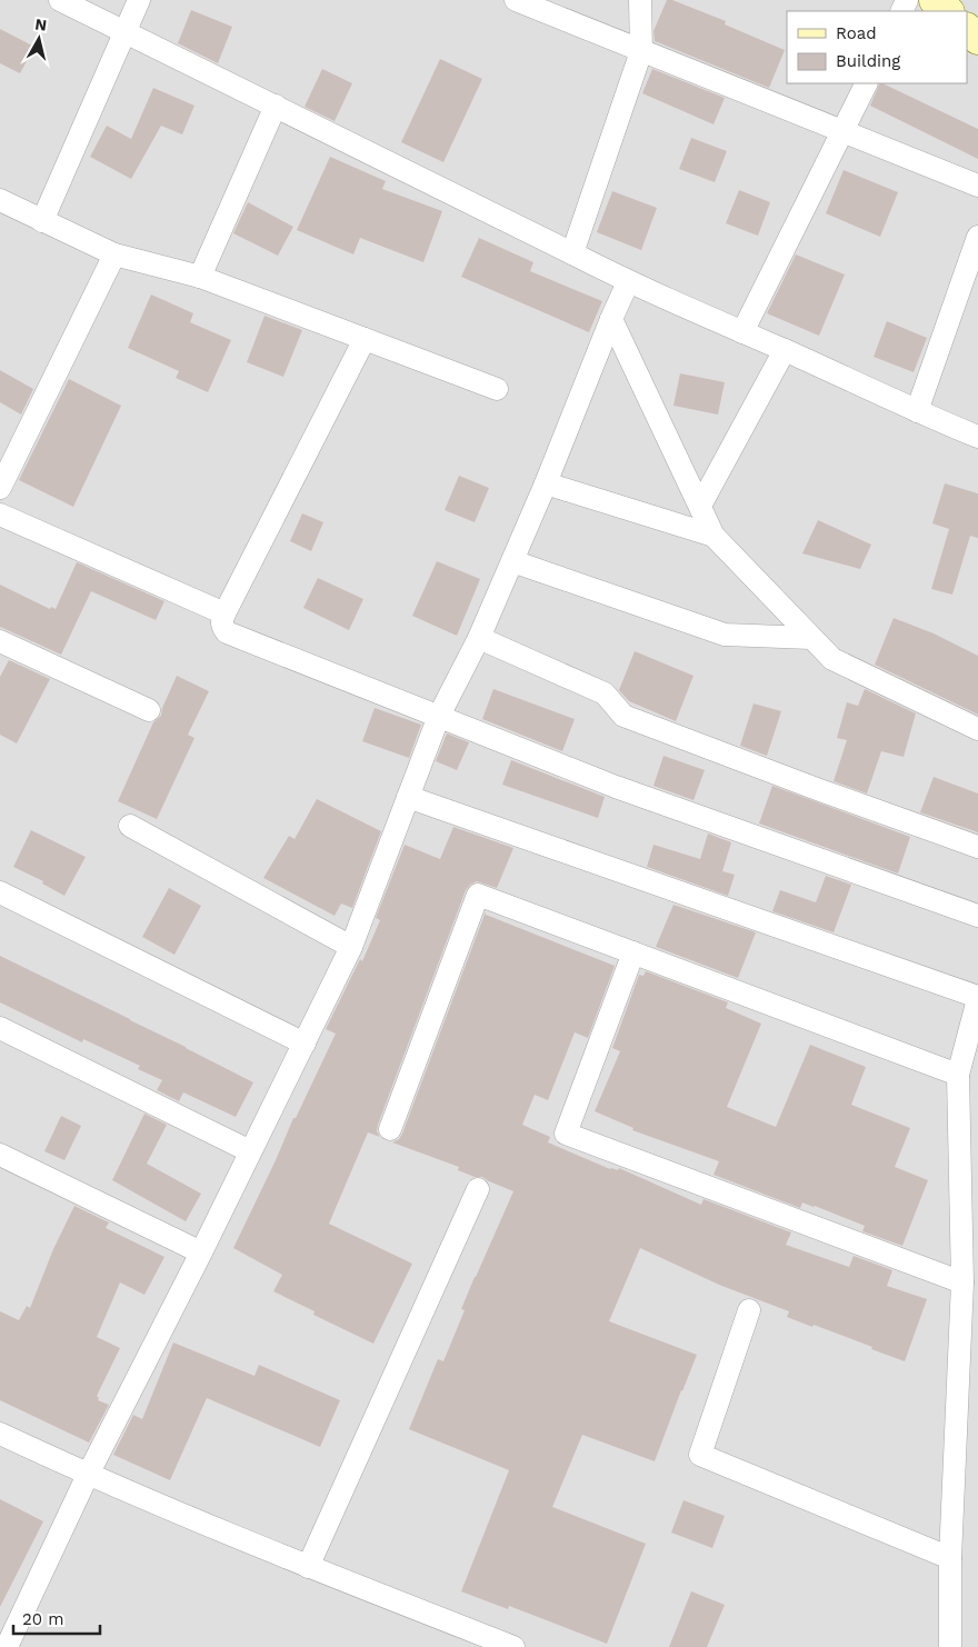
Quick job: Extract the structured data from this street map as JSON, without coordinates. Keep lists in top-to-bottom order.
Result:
{
  "legend": ["Road", "Building"],
  "scale_bar": "20 m",
  "north": "top"
}
